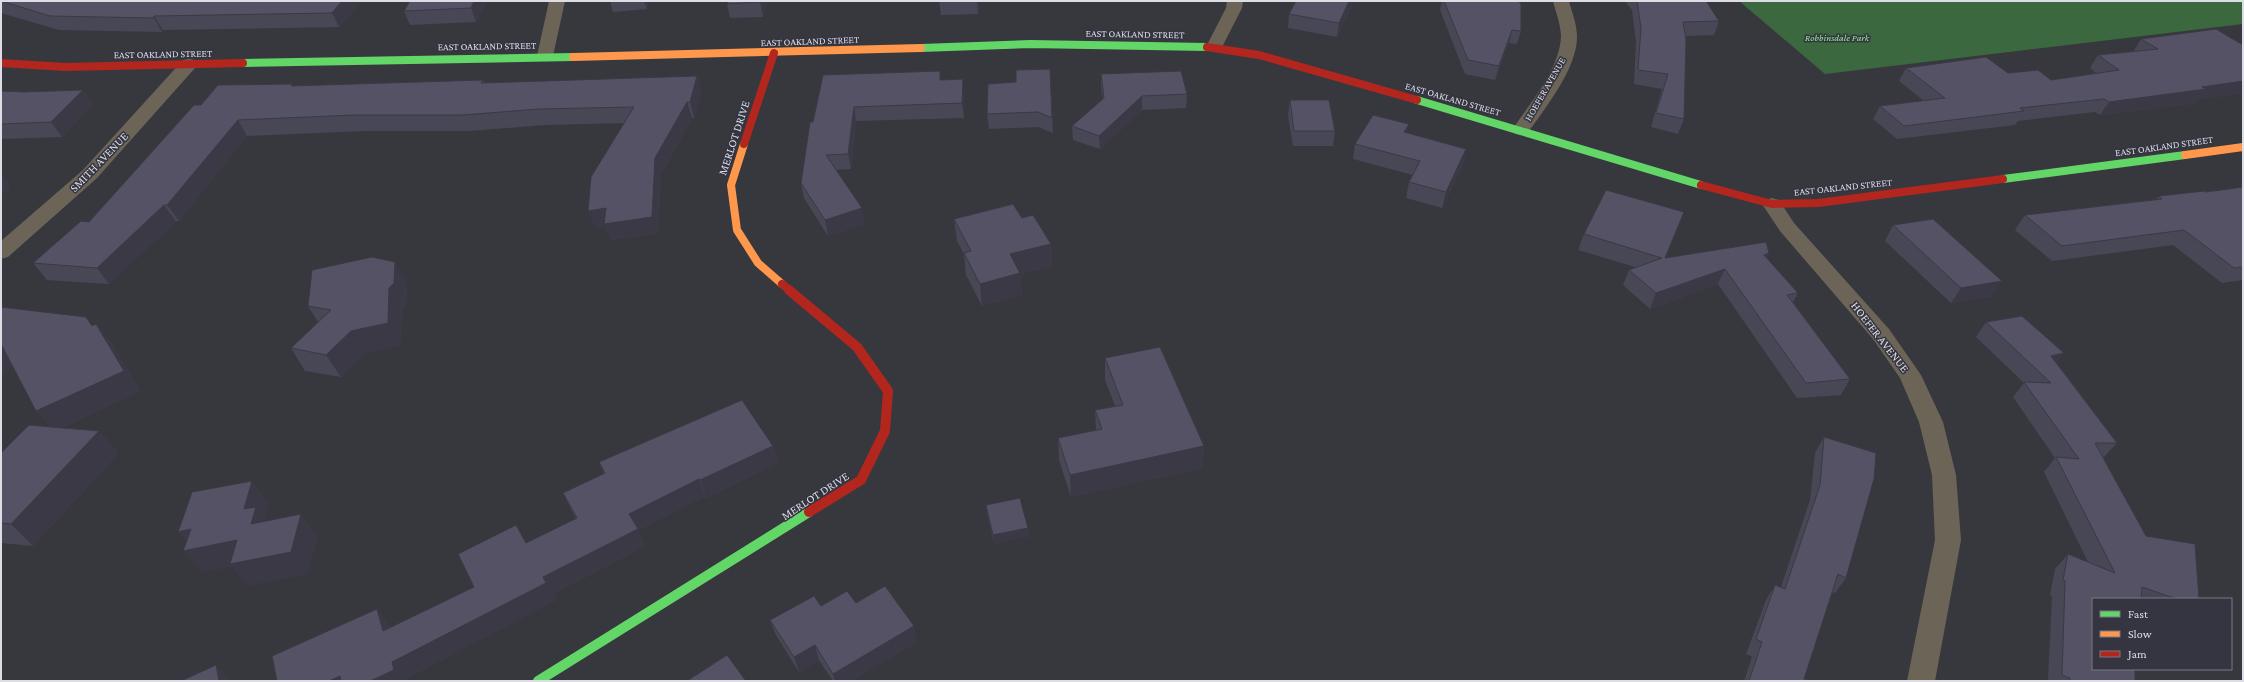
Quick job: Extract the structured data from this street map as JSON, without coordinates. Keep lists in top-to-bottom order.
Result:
{
  "streets": {
    "street": [
      "EAST OAKLAND STREET",
      "HOEFER AVENUE",
      "MERLOT DRIVE",
      "SMITH AVENUE"
    ]
  },
  "crossings": [
    ["EAST OAKLAND STREET", "HOEFER AVENUE"],
    ["EAST OAKLAND STREET", "MERLOT DRIVE"],
    ["EAST OAKLAND STREET", "SMITH AVENUE"]
  ],
  "parks": ["Robbinsdale Park"],
  "legend": ["Fast", "Slow", "Jam"]
}
